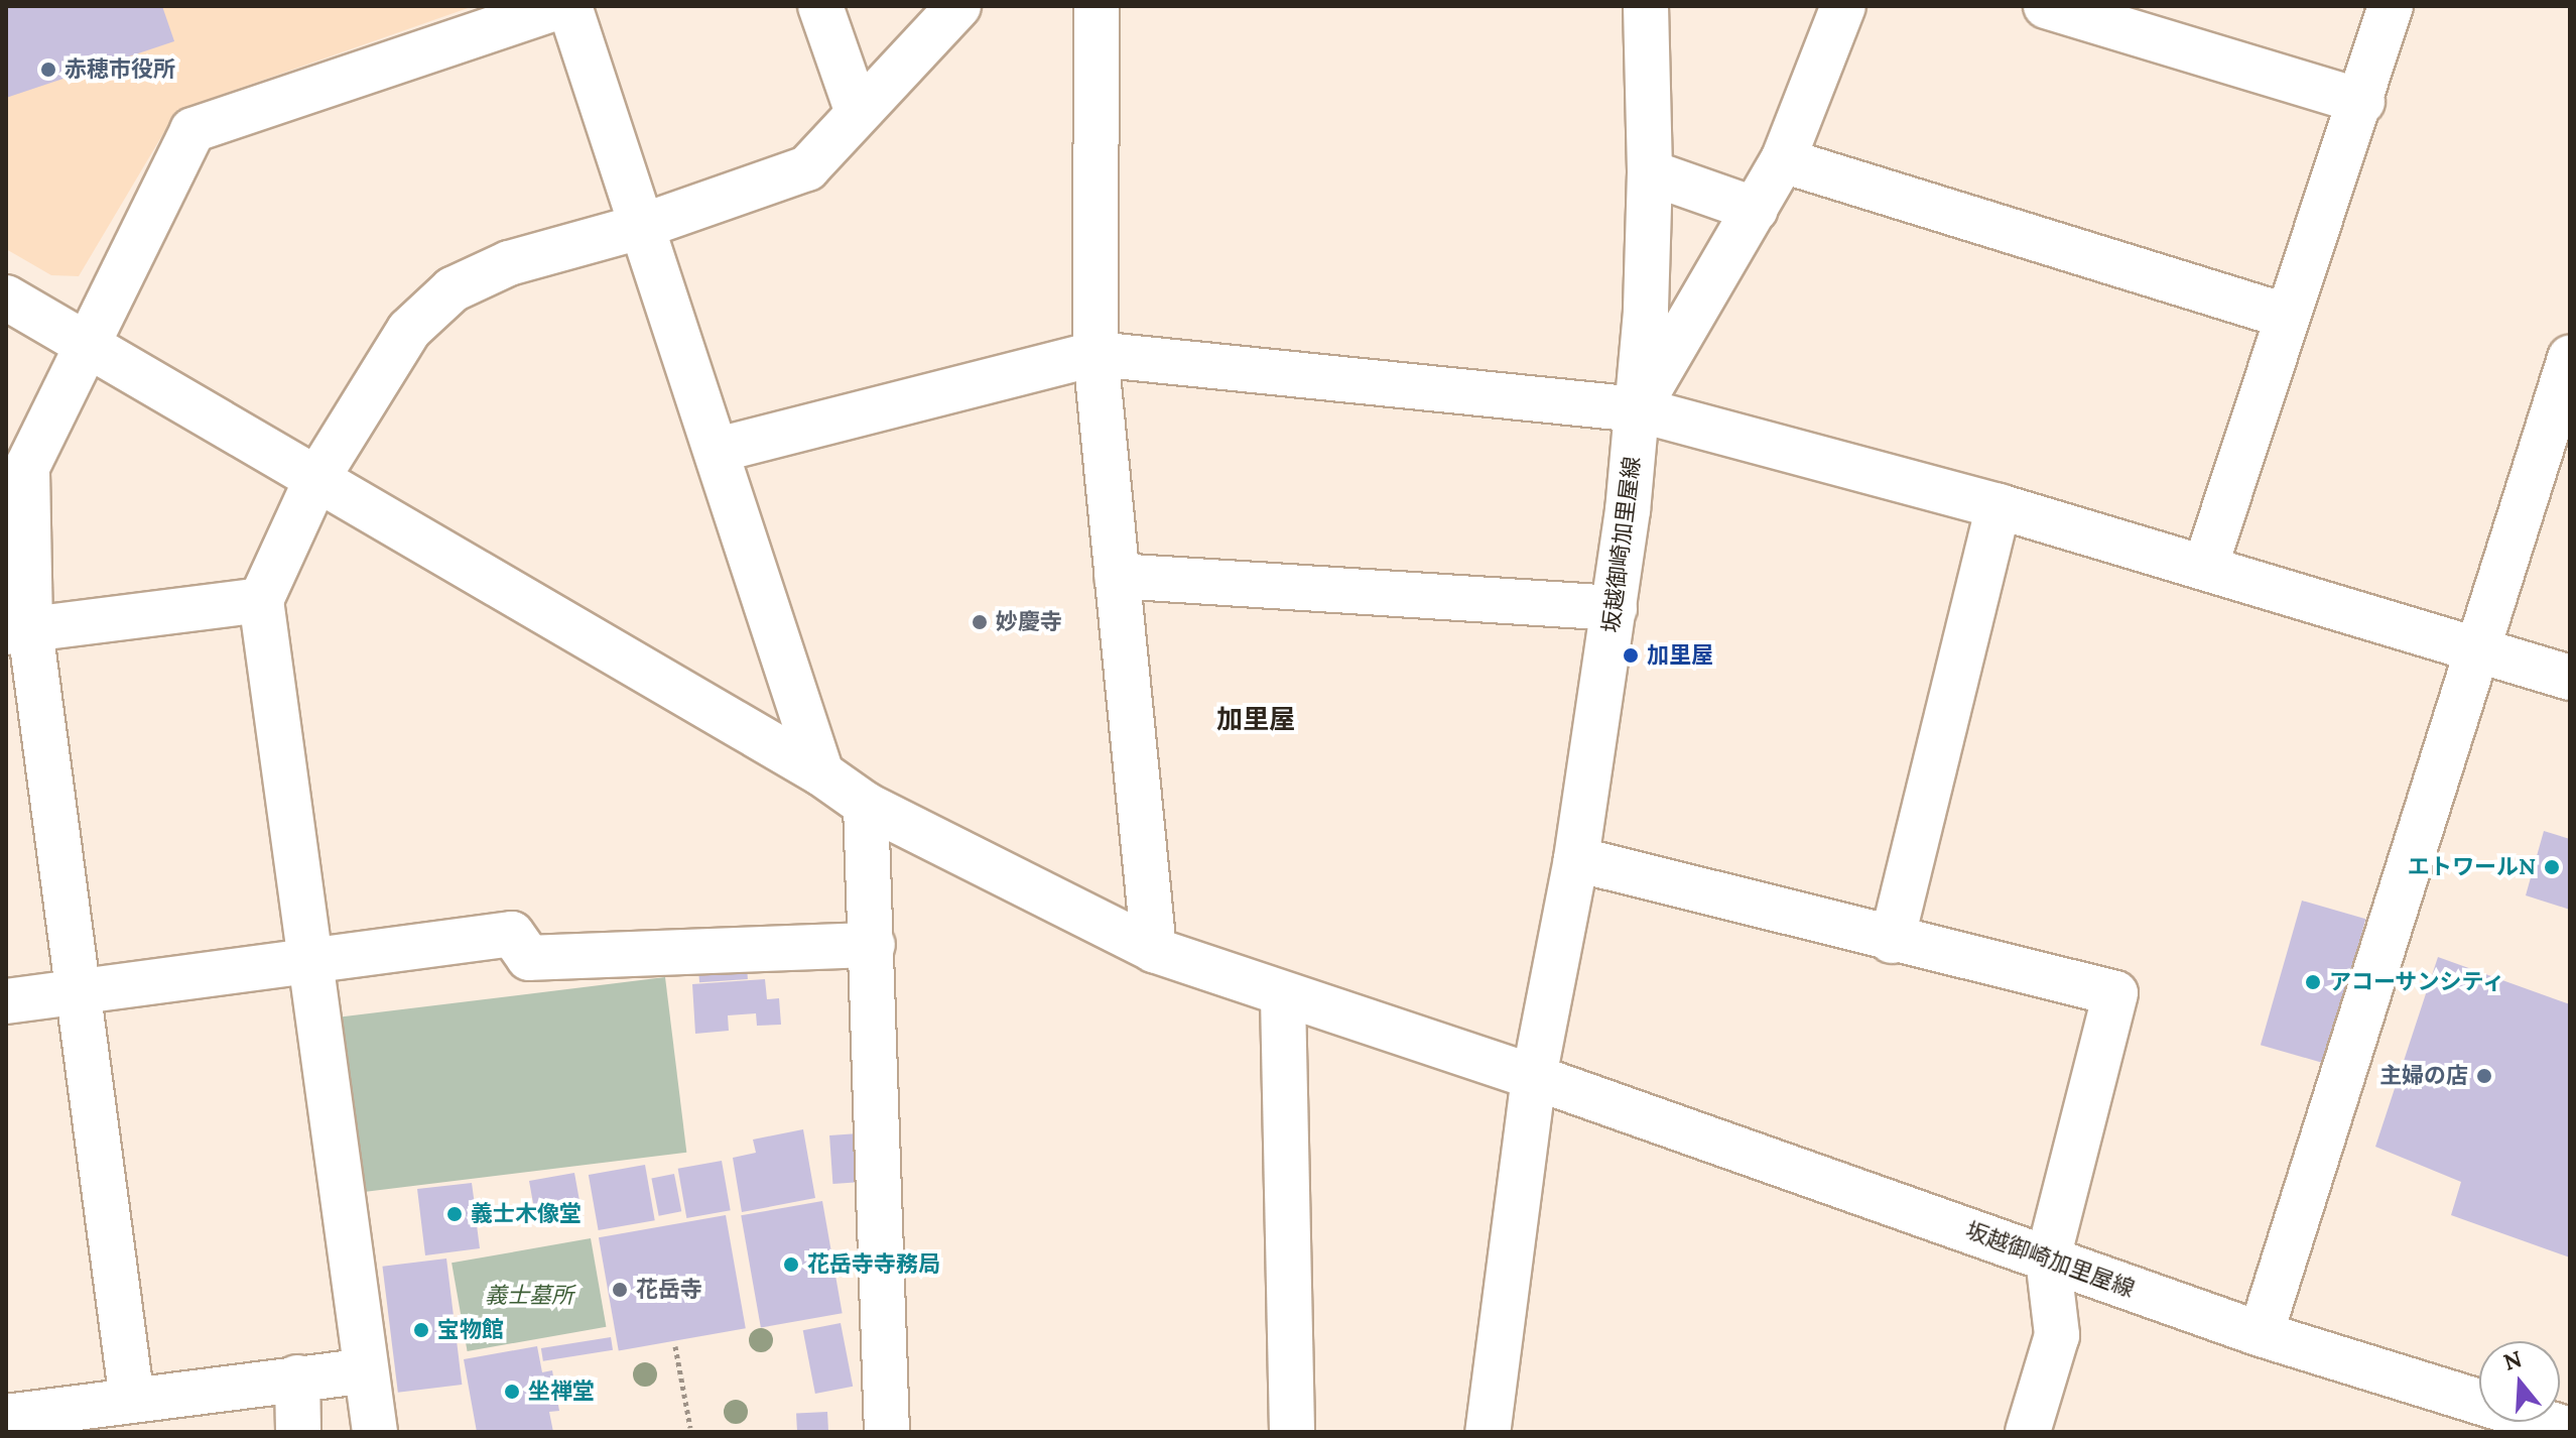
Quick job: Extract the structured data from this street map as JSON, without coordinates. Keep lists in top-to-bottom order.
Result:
{
  "streets": {
    "street": ["坂越御崎加里屋線"]
  },
  "districts": ["加里屋"],
  "parks": ["義士墓所"],
  "places": [
    "赤穂市役所",
    "妙慶寺",
    "加里屋",
    "エトワールN",
    "アコーサンシティ",
    "主婦の店",
    "義士木像堂",
    "花岳寺寺務局",
    "花岳寺",
    "宝物館",
    "坐禅堂"
  ],
  "north": "top"
}
